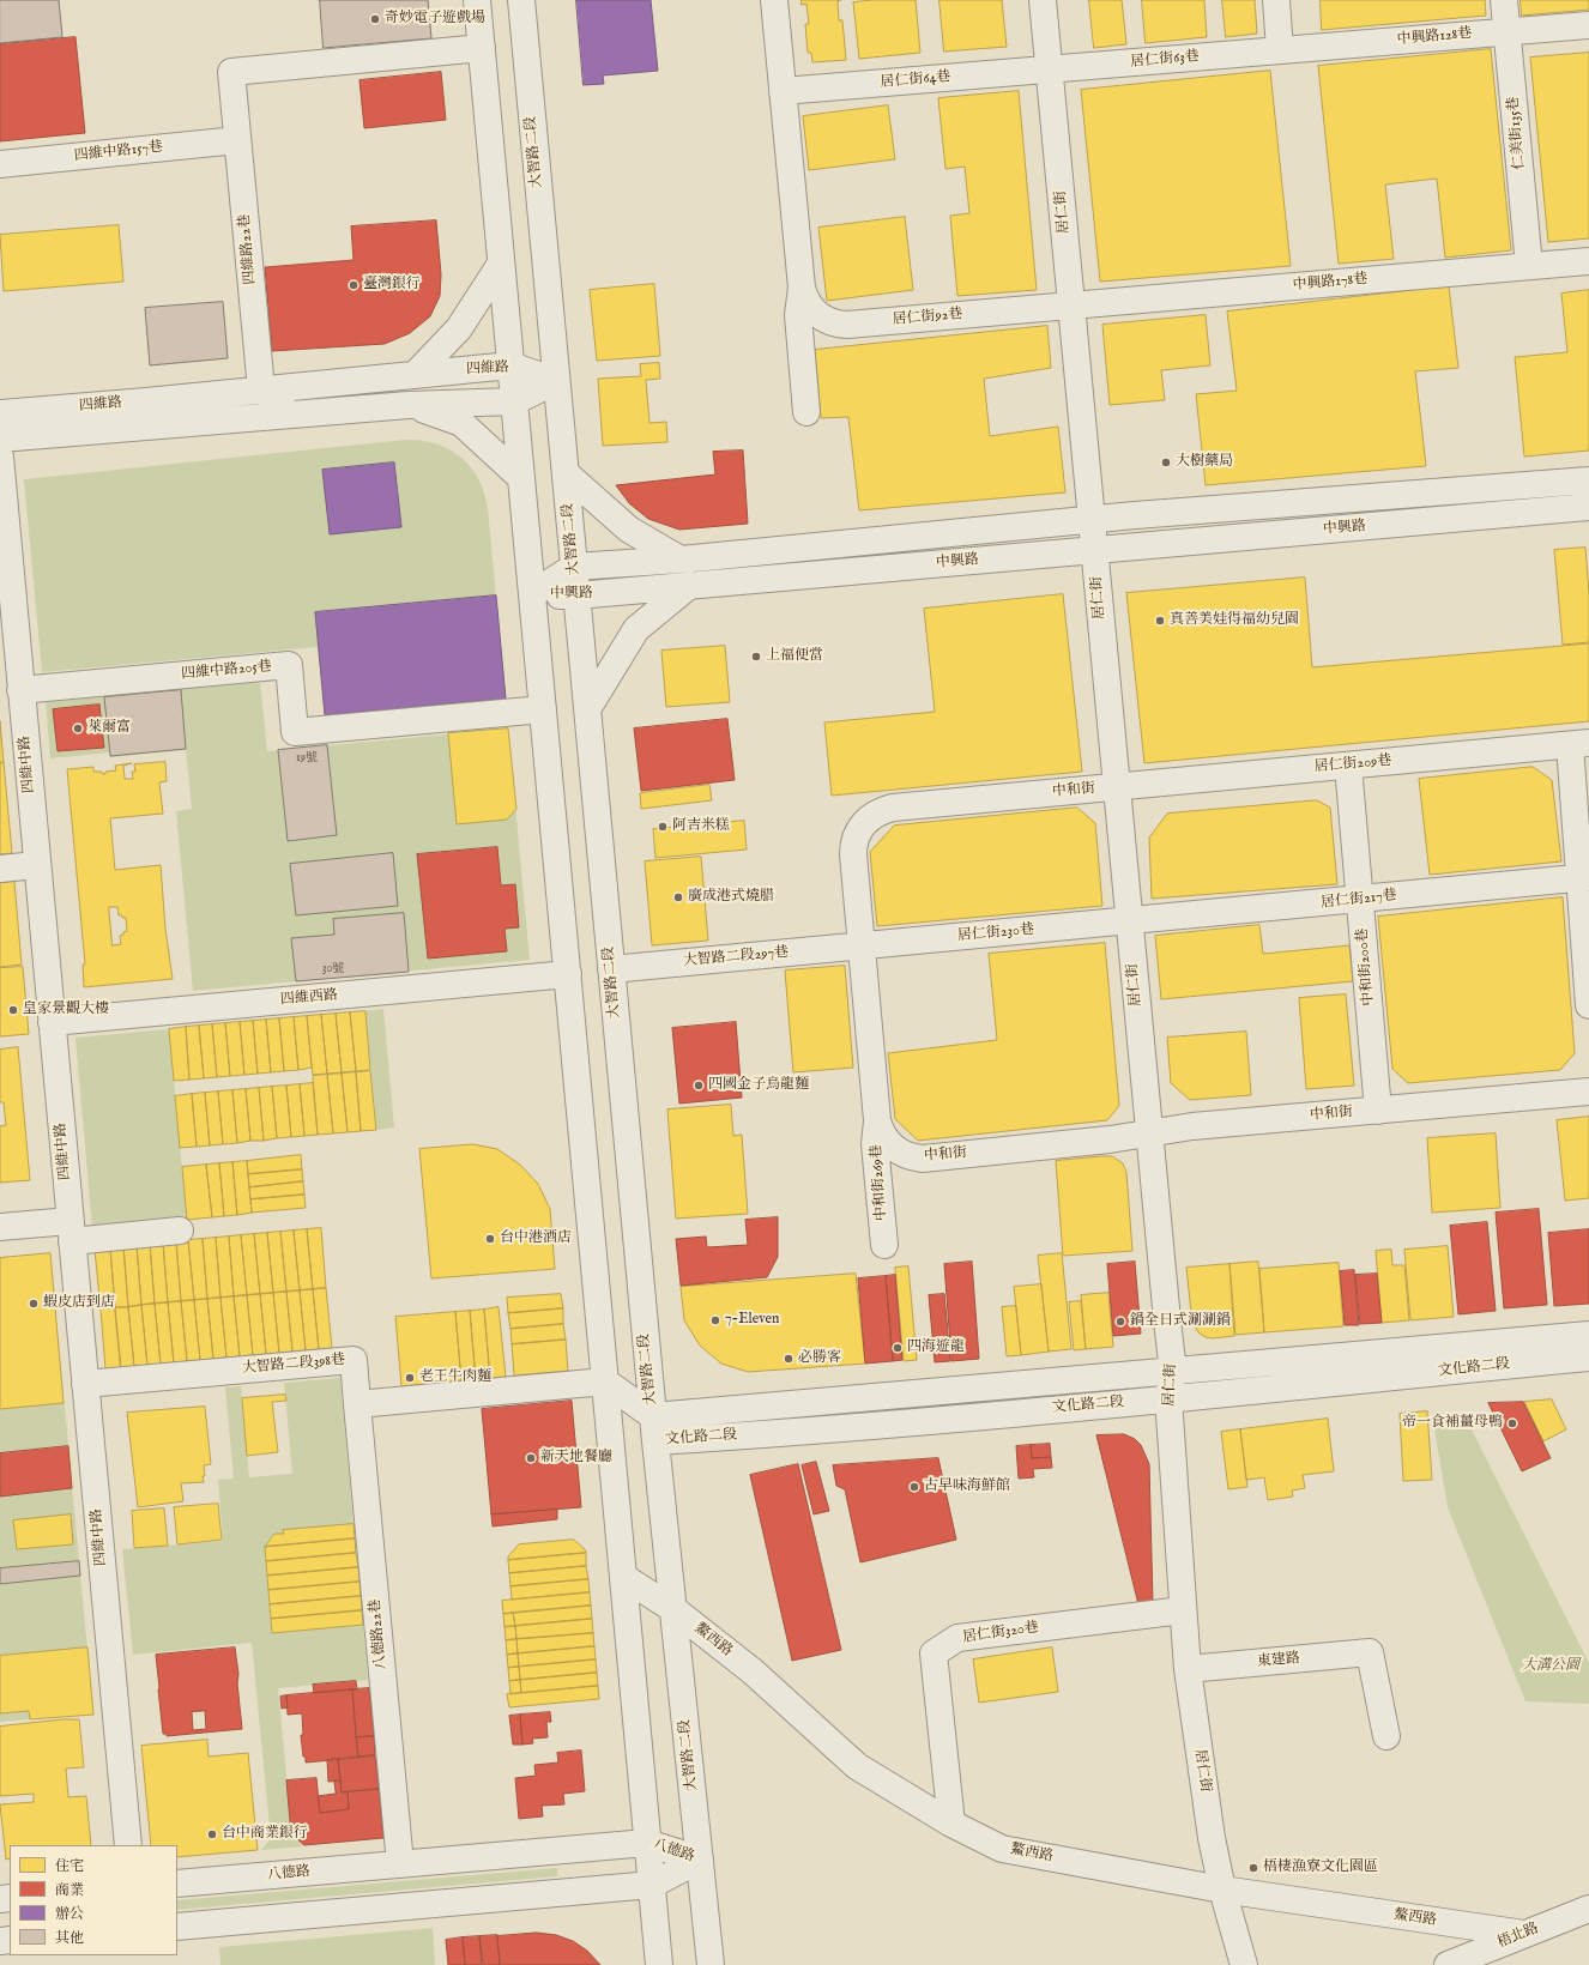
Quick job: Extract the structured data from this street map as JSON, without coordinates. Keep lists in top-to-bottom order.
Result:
{
  "streets": {
    "street": [
      "中興路128巷",
      "居仁街63巷",
      "居仁街64巷",
      "仁美街135巷",
      "四維中路157巷",
      "大智路二段",
      "居仁街",
      "四維路22巷",
      "中興路178巷",
      "居仁街92巷",
      "四維路",
      "中興路",
      "四維中路205巷",
      "四維中路",
      "居仁街209巷",
      "中和街",
      "居仁街217巷",
      "居仁街230巷",
      "大智路二段297巷",
      "中和街200巷",
      "四維西路",
      "中和街269巷",
      "大智路二段398巷",
      "文化路二段",
      "居仁街320巷",
      "八德路22巷",
      "鰲西路",
      "東建路",
      "八德路",
      "梧北路"
    ]
  },
  "crossings": [
    ["中興路128巷", "居仁街63巷"],
    ["中興路128巷", "仁美街135巷"],
    ["居仁街63巷", "居仁街64巷"],
    ["居仁街63巷", "居仁街"],
    ["居仁街64巷", "居仁街"],
    ["居仁街64巷", "居仁街92巷"],
    ["仁美街135巷", "中興路178巷"],
    ["四維中路157巷", "四維路22巷"],
    ["大智路二段", "四維路"],
    ["大智路二段", "中興路"],
    ["大智路二段", "大智路二段297巷"],
    ["大智路二段", "文化路二段"],
    ["大智路二段", "鰲西路"],
    ["大智路二段", "八德路"],
    ["居仁街", "中興路178巷"],
    ["居仁街", "居仁街92巷"],
    ["居仁街", "中興路"],
    ["居仁街", "居仁街209巷"],
    ["居仁街", "中和街"],
    ["居仁街", "居仁街217巷"],
    ["居仁街", "居仁街230巷"],
    ["居仁街", "文化路二段"],
    ["居仁街", "居仁街320巷"],
    ["居仁街", "鰲西路"],
    ["居仁街", "東建路"],
    ["四維路22巷", "四維路"],
    ["中興路178巷", "居仁街92巷"],
    ["四維中路205巷", "四維中路"],
    ["四維中路", "四維西路"],
    ["四維中路", "大智路二段398巷"],
    ["居仁街209巷", "中和街"],
    ["居仁街209巷", "中和街200巷"],
    ["中和街", "居仁街230巷"],
    ["中和街", "大智路二段297巷"],
    ["中和街", "中和街200巷"],
    ["中和街", "中和街269巷"],
    ["居仁街217巷", "居仁街230巷"],
    ["居仁街217巷", "中和街200巷"],
    ["居仁街230巷", "大智路二段297巷"],
    ["大智路二段398巷", "八德路22巷"],
    ["居仁街320巷", "鰲西路"],
    ["八德路22巷", "八德路"],
    ["鰲西路", "梧北路"]
  ],
  "parks": ["大溝公園"],
  "places": [
    "奇妙電子遊戲場",
    "臺灣銀行",
    "大樹藥局",
    "真善美娃得福幼兒園",
    "上福便當",
    "萊爾富",
    "阿吉米糕",
    "廣成港式燒腊",
    "皇家景觀大樓",
    "四國金子烏龍麵",
    "台中港酒店",
    "蝦皮店到店",
    "7-Eleven",
    "鍋全日式涮涮鍋",
    "四海遊龍",
    "必勝客",
    "老王牛肉麵",
    "帝一食補薑母鴨",
    "新天地餐廳",
    "古早味海鮮館",
    "台中商業銀行",
    "梧棲漁寮文化園區"
  ],
  "house_numbers": ["19號", "30號"],
  "legend": [
    "住宅",
    "商業",
    "辦公",
    "其他"
  ]
}
